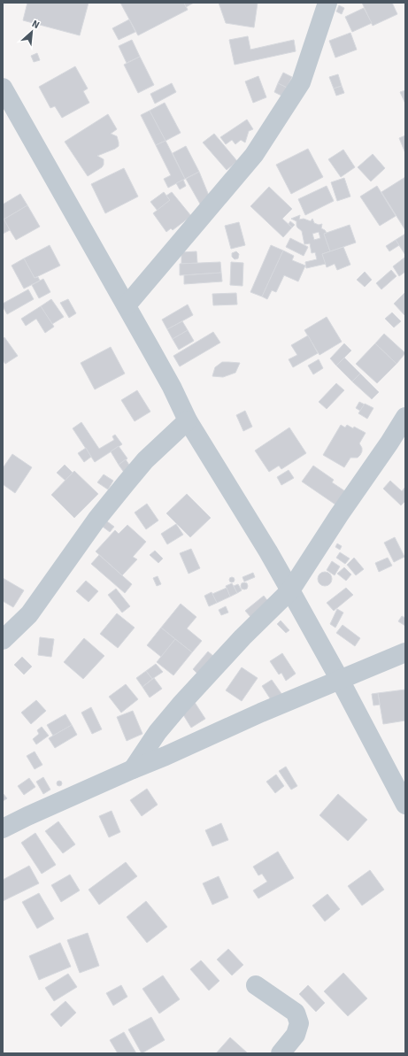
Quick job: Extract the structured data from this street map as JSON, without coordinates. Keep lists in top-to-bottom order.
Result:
{
  "north": "top right"
}
